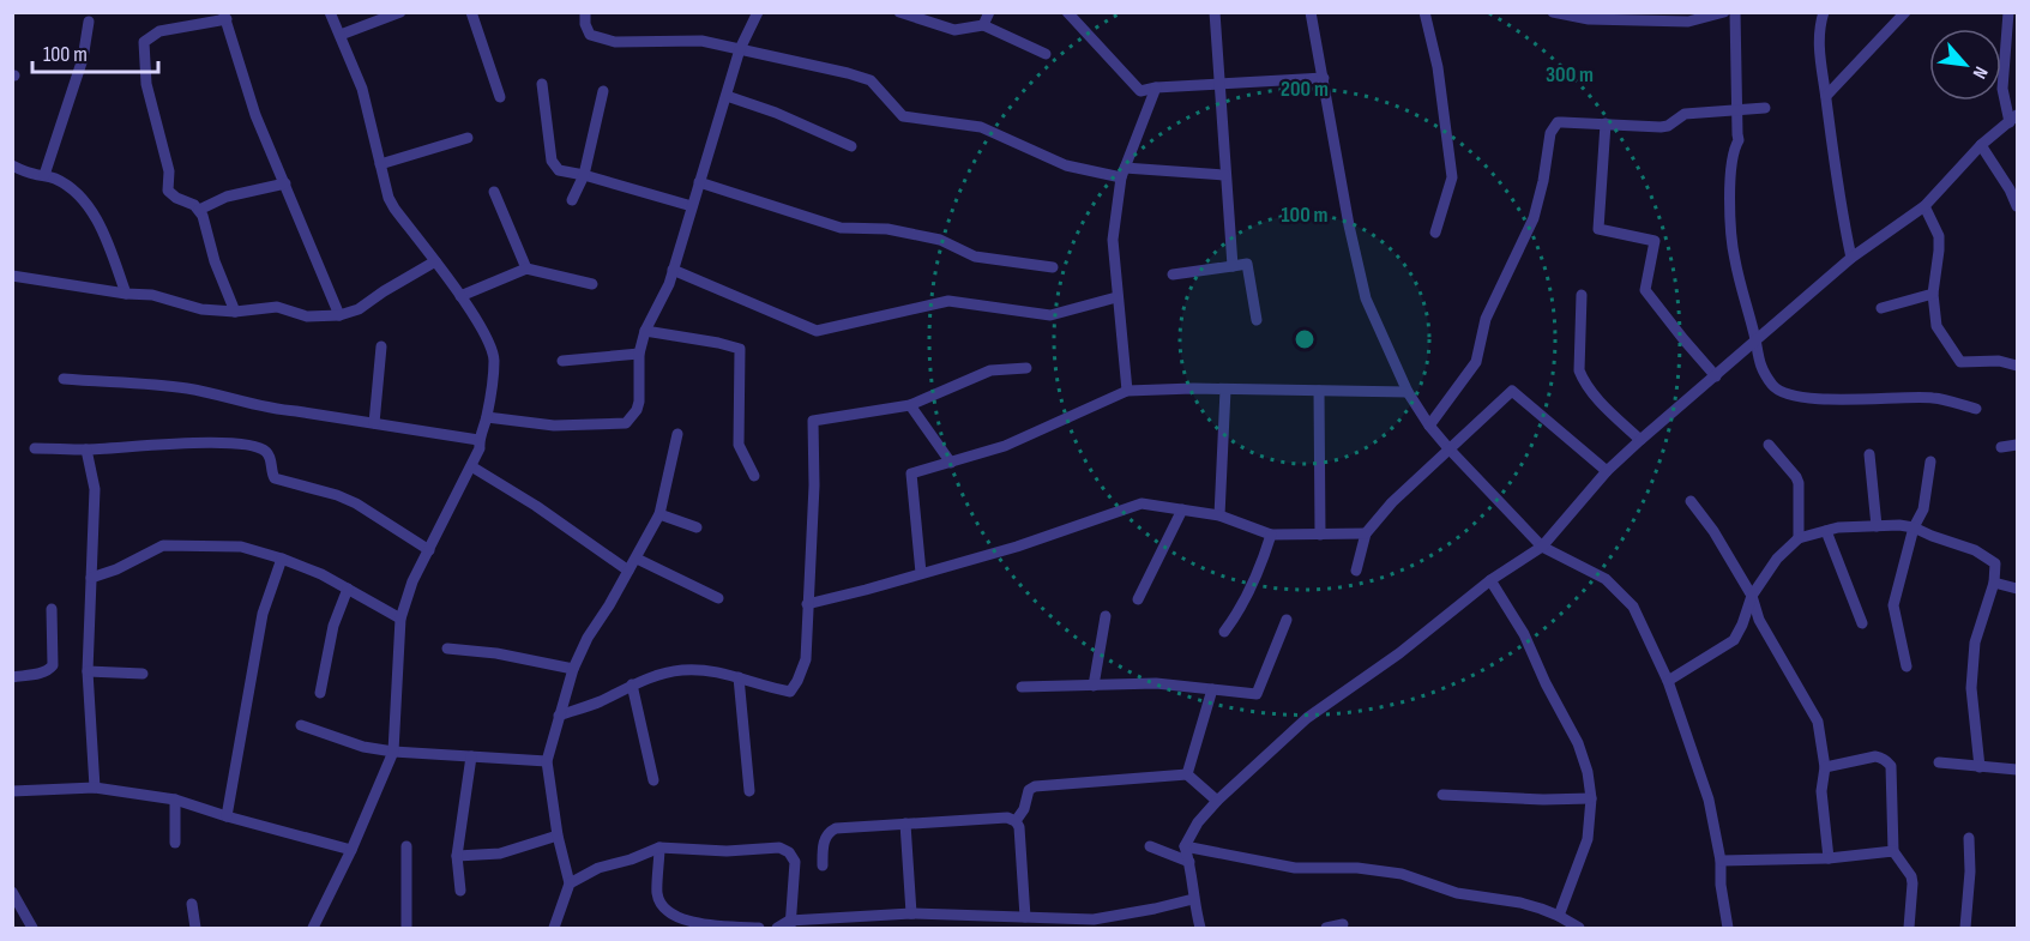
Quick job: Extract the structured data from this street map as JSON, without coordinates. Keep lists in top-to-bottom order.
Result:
{
  "scale_bar": "100 m",
  "north": "bottom right",
  "rings": ["300 m", "200 m", "100 m"]
}
